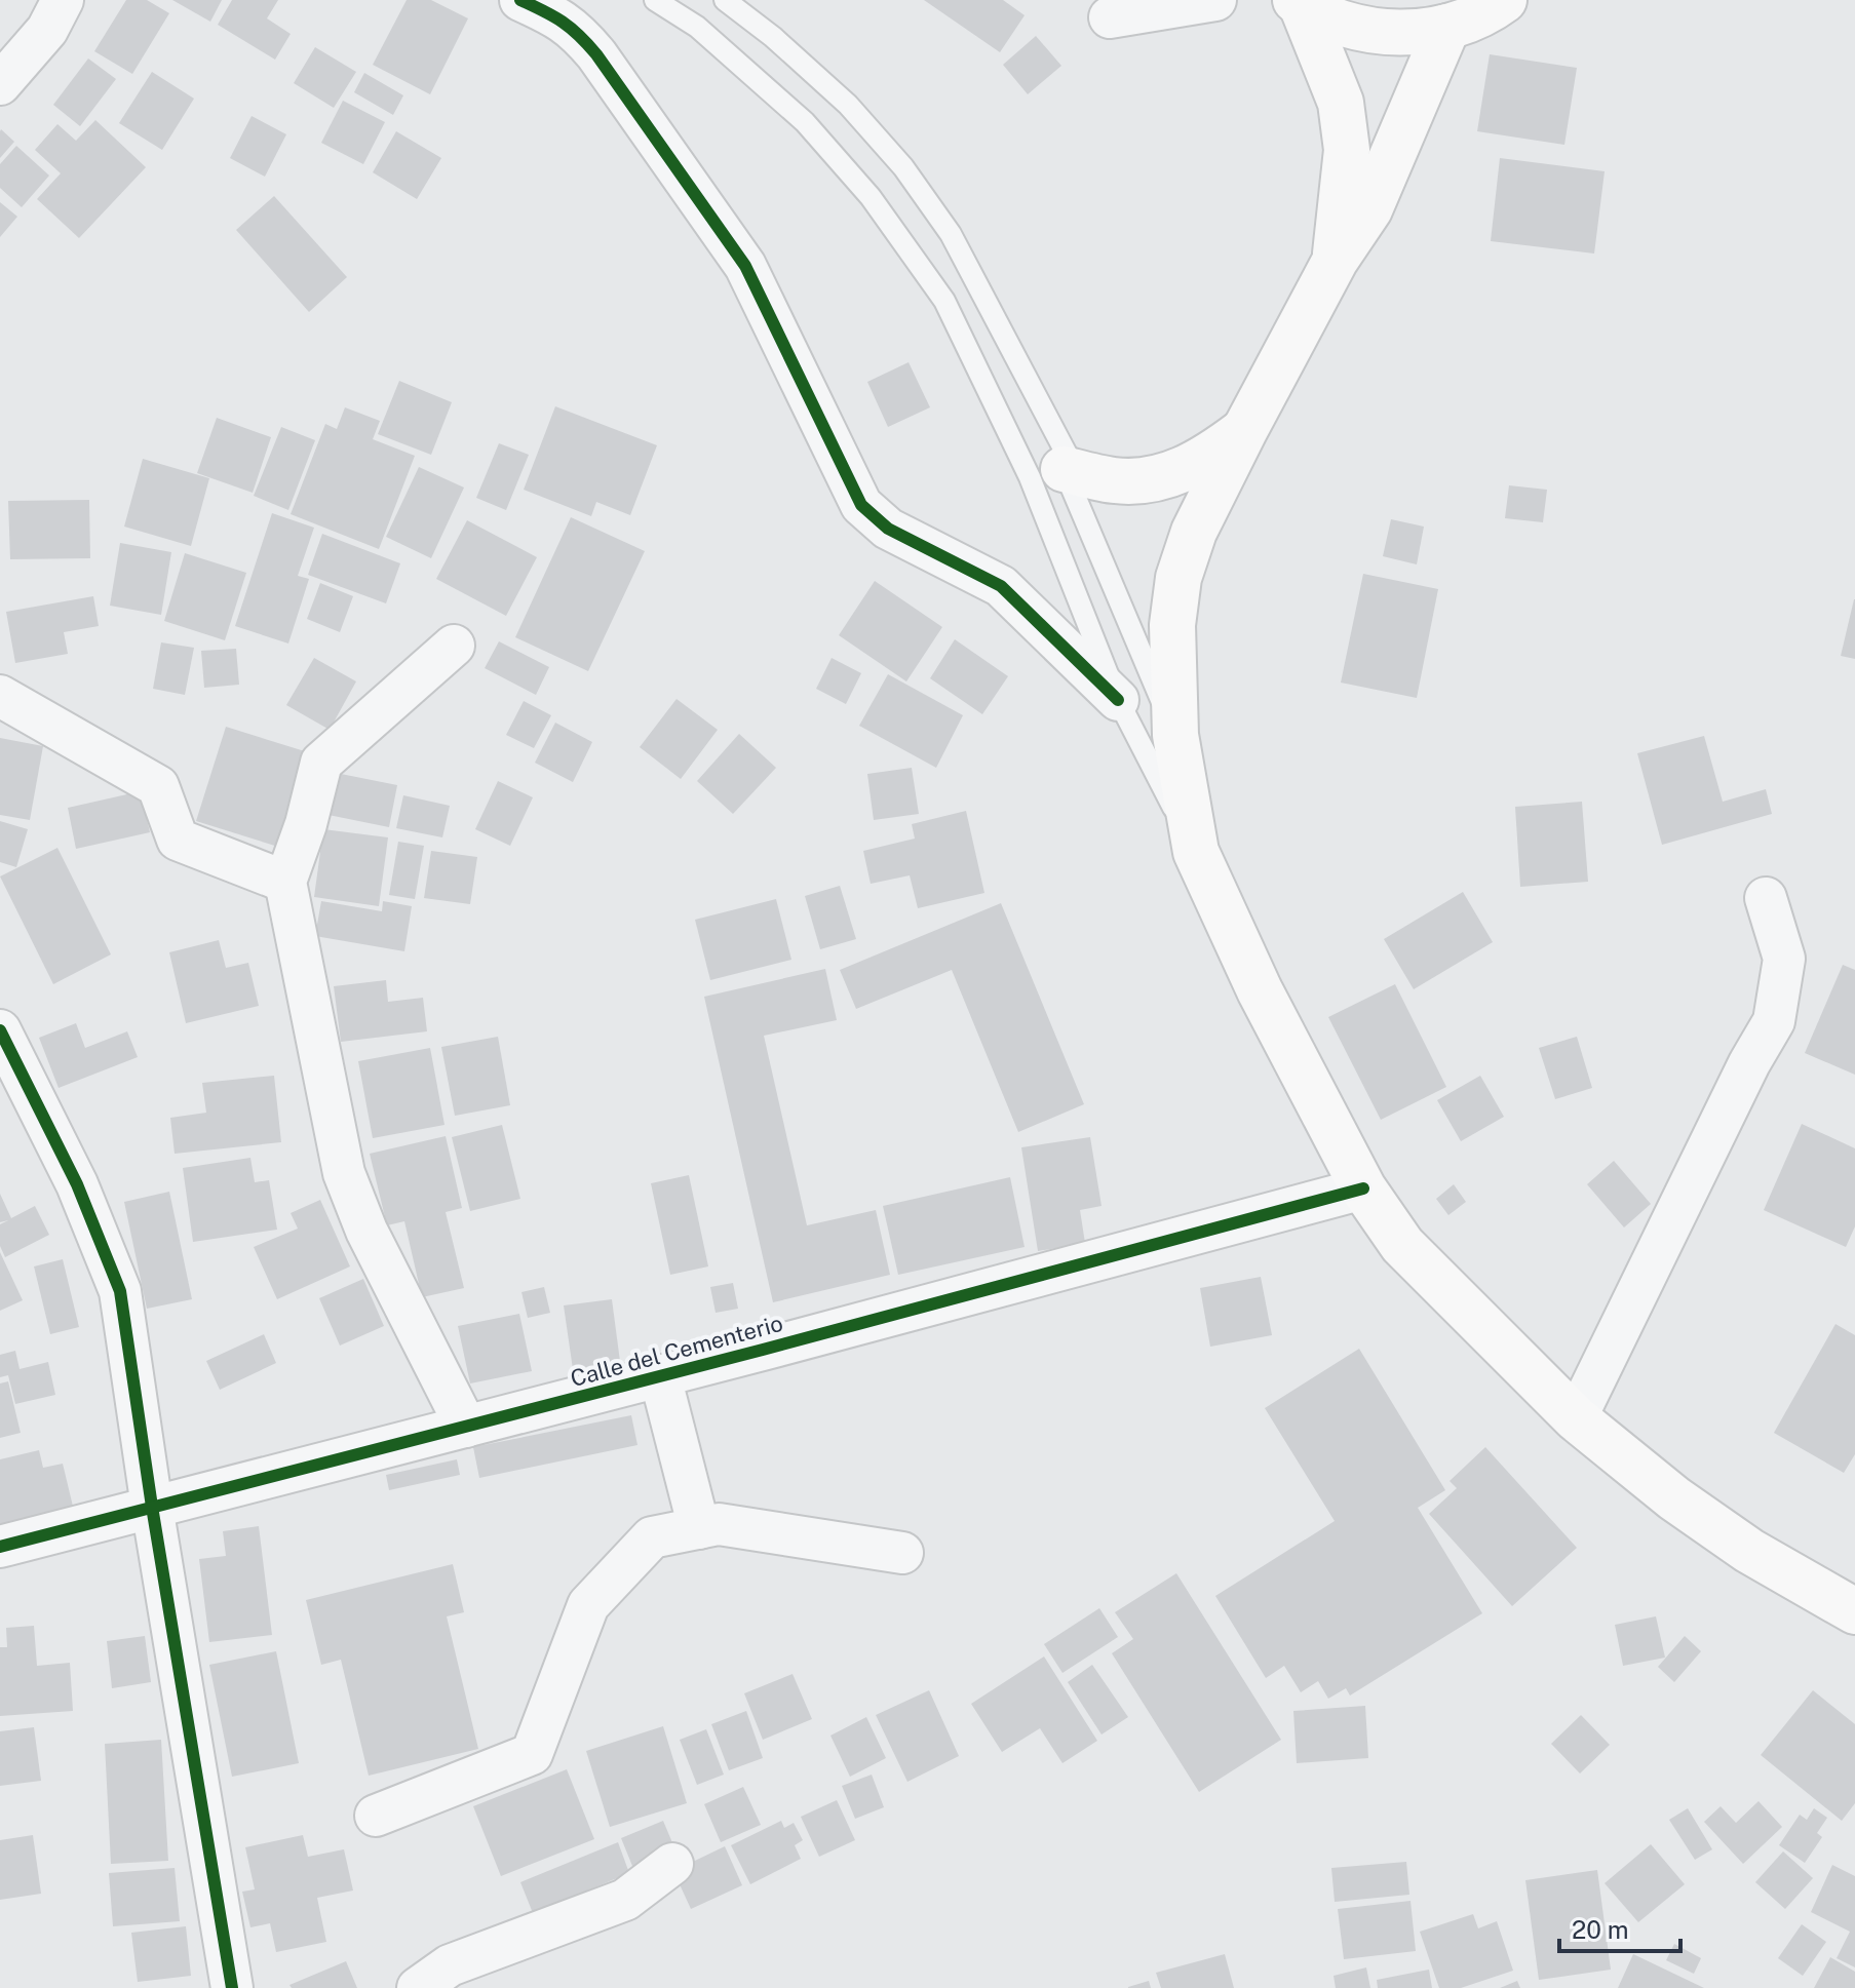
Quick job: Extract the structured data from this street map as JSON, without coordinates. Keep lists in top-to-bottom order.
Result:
{
  "streets": {
    "street": ["Calle del Cementerio"]
  },
  "scale_bar": "20 m"
}
